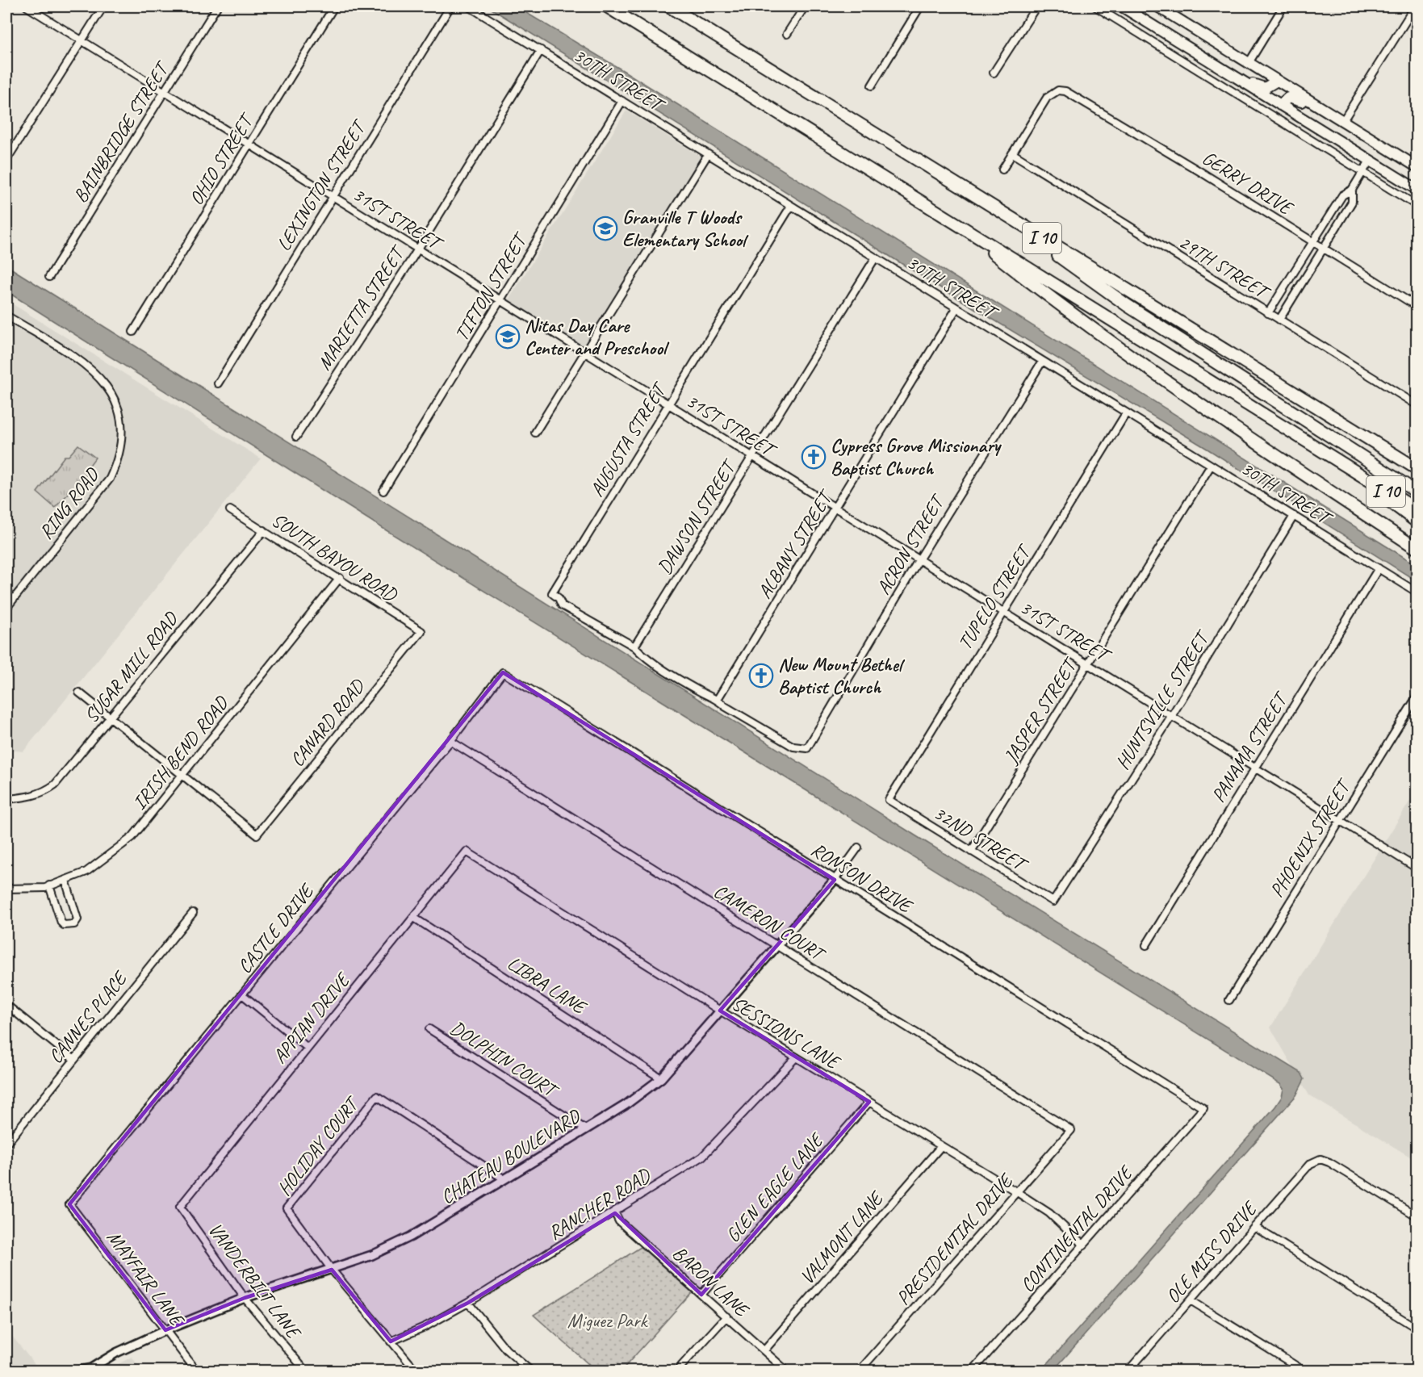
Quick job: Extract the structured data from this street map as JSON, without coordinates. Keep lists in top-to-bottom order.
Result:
{
  "streets": {
    "highway": ["I 10"],
    "street": [
      "30TH STREET",
      "BAINBRIDGE STREET",
      "OHIO STREET",
      "GERRY DRIVE",
      "LEXINGTON STREET",
      "31ST STREET",
      "29TH STREET",
      "TIFTON STREET",
      "MARIETTA STREET",
      "AUGUSTA STREET",
      "RING ROAD",
      "DAWSON STREET",
      "ALBANY STREET",
      "ACRON STREET",
      "SOUTH BAYOU ROAD",
      "TUPELO STREET",
      "SUGAR MILL ROAD",
      "HUNTSVILLE STREET",
      "JASPER STREET",
      "CANARD ROAD",
      "PANAMA STREET",
      "IRISH BEND ROAD",
      "32ND STREET",
      "PHOENIX STREET",
      "RONSON DRIVE",
      "CAMERON COURT",
      "CASTLE DRIVE",
      "LIBRA LANE",
      "CANNES PLACE",
      "APPIAN DRIVE",
      "SESSIONS LANE",
      "DOLPHIN COURT",
      "HOLIDAY COURT",
      "CHATEAU BOULEVARD",
      "GLEN EAGLE LANE",
      "RANCHER ROAD",
      "CONTINENTAL DRIVE",
      "VALMONT LANE",
      "PRESIDENTIAL DRIVE",
      "OLE MISS DRIVE",
      "MAYFAIR LANE",
      "VANDERBILT LANE",
      "BARON LANE"
    ]
  },
  "crossings": [
    ["30TH STREET", "TIFTON STREET"],
    ["30TH STREET", "MARIETTA STREET"],
    ["30TH STREET", "AUGUSTA STREET"],
    ["30TH STREET", "DAWSON STREET"],
    ["30TH STREET", "ALBANY STREET"],
    ["30TH STREET", "ACRON STREET"],
    ["30TH STREET", "TUPELO STREET"],
    ["30TH STREET", "HUNTSVILLE STREET"],
    ["30TH STREET", "JASPER STREET"],
    ["30TH STREET", "PANAMA STREET"],
    ["BAINBRIDGE STREET", "31ST STREET"],
    ["OHIO STREET", "31ST STREET"],
    ["GERRY DRIVE", "29TH STREET"],
    ["LEXINGTON STREET", "31ST STREET"],
    ["31ST STREET", "TIFTON STREET"],
    ["31ST STREET", "MARIETTA STREET"],
    ["31ST STREET", "AUGUSTA STREET"],
    ["31ST STREET", "DAWSON STREET"],
    ["31ST STREET", "ALBANY STREET"],
    ["31ST STREET", "ACRON STREET"],
    ["31ST STREET", "TUPELO STREET"],
    ["31ST STREET", "HUNTSVILLE STREET"],
    ["31ST STREET", "JASPER STREET"],
    ["31ST STREET", "PANAMA STREET"],
    ["31ST STREET", "PHOENIX STREET"],
    ["AUGUSTA STREET", "DAWSON STREET"],
    ["ALBANY STREET", "ACRON STREET"],
    ["SOUTH BAYOU ROAD", "SUGAR MILL ROAD"],
    ["SOUTH BAYOU ROAD", "CANARD ROAD"],
    ["SOUTH BAYOU ROAD", "IRISH BEND ROAD"],
    ["TUPELO STREET", "32ND STREET"],
    ["HUNTSVILLE STREET", "32ND STREET"],
    ["JASPER STREET", "32ND STREET"],
    ["CANARD ROAD", "IRISH BEND ROAD"],
    ["RONSON DRIVE", "CASTLE DRIVE"],
    ["RONSON DRIVE", "CHATEAU BOULEVARD"],
    ["RONSON DRIVE", "CONTINENTAL DRIVE"],
    ["CAMERON COURT", "CASTLE DRIVE"],
    ["CAMERON COURT", "CHATEAU BOULEVARD"],
    ["CAMERON COURT", "PRESIDENTIAL DRIVE"],
    ["CASTLE DRIVE", "MAYFAIR LANE"],
    ["LIBRA LANE", "APPIAN DRIVE"],
    ["LIBRA LANE", "CHATEAU BOULEVARD"],
    ["APPIAN DRIVE", "SESSIONS LANE"],
    ["APPIAN DRIVE", "VANDERBILT LANE"],
    ["SESSIONS LANE", "CHATEAU BOULEVARD"],
    ["SESSIONS LANE", "GLEN EAGLE LANE"],
    ["SESSIONS LANE", "RANCHER ROAD"],
    ["SESSIONS LANE", "CONTINENTAL DRIVE"],
    ["SESSIONS LANE", "VALMONT LANE"],
    ["SESSIONS LANE", "PRESIDENTIAL DRIVE"],
    ["DOLPHIN COURT", "CHATEAU BOULEVARD"],
    ["HOLIDAY COURT", "CHATEAU BOULEVARD"],
    ["CHATEAU BOULEVARD", "MAYFAIR LANE"],
    ["CHATEAU BOULEVARD", "VANDERBILT LANE"],
    ["GLEN EAGLE LANE", "BARON LANE"],
    ["RANCHER ROAD", "BARON LANE"],
    ["VALMONT LANE", "BARON LANE"]
  ],
  "parks": ["Miguez Park"],
  "places": {
    "school or university": ["Granville T Woods Elementary School", "Nitas Day Care Center and Preschool"],
    "church": ["Cypress Grove Missionary Baptist Church", "New Mount Bethel Baptist Church"]
  }
}
